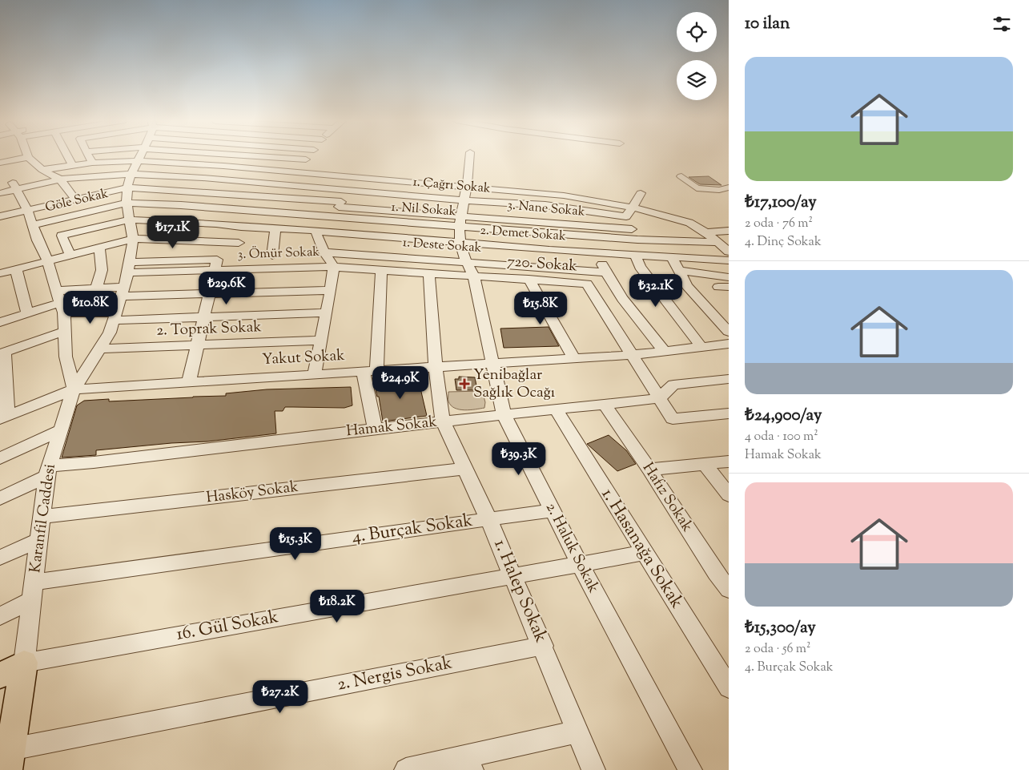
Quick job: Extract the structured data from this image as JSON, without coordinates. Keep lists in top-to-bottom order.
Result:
{
  "streets": {
    "main road": ["Karanfil Caddesi"],
    "street": [
      "1. Çağrı Sokak",
      "Göle Sokak",
      "3. Nane Sokak",
      "1. Nil Sokak",
      "2. Demet Sokak",
      "1. Deste Sokak",
      "3. Ömür Sokak",
      "720. Sokak",
      "2. Toprak Sokak",
      "Yakut Sokak",
      "Hamak Sokak",
      "Hasköy Sokak",
      "Hafız Sokak",
      "4. Burçak Sokak",
      "2. Haluk Sokak",
      "1. Hasanağa Sokak",
      "1. Halep Sokak",
      "16. Gül Sokak",
      "2. Nergis Sokak"
    ]
  },
  "crossings": [
    ["1. Çağrı Sokak", "3. Nane Sokak"],
    ["1. Çağrı Sokak", "1. Nil Sokak"],
    ["1. Çağrı Sokak", "Karanfil Caddesi"],
    ["1. Çağrı Sokak", "2. Haluk Sokak"],
    ["Göle Sokak", "1. Nil Sokak"],
    ["Göle Sokak", "Karanfil Caddesi"],
    ["3. Nane Sokak", "1. Nil Sokak"],
    ["3. Nane Sokak", "Karanfil Caddesi"],
    ["3. Nane Sokak", "2. Haluk Sokak"],
    ["1. Nil Sokak", "Karanfil Caddesi"],
    ["1. Nil Sokak", "2. Haluk Sokak"],
    ["2. Demet Sokak", "Karanfil Caddesi"],
    ["2. Demet Sokak", "2. Haluk Sokak"],
    ["1. Deste Sokak", "720. Sokak"],
    ["1. Deste Sokak", "2. Haluk Sokak"],
    ["3. Ömür Sokak", "720. Sokak"],
    ["3. Ömür Sokak", "Karanfil Caddesi"],
    ["720. Sokak", "Yakut Sokak"],
    ["720. Sokak", "Hamak Sokak"],
    ["720. Sokak", "2. Haluk Sokak"],
    ["720. Sokak", "1. Halep Sokak"],
    ["2. Toprak Sokak", "Karanfil Caddesi"],
    ["Yakut Sokak", "Karanfil Caddesi"],
    ["Yakut Sokak", "2. Haluk Sokak"],
    ["Yakut Sokak", "1. Halep Sokak"],
    ["Hamak Sokak", "Hafız Sokak"],
    ["Hamak Sokak", "Karanfil Caddesi"],
    ["Hamak Sokak", "2. Haluk Sokak"],
    ["Hamak Sokak", "1. Hasanağa Sokak"],
    ["Hamak Sokak", "1. Halep Sokak"],
    ["Hasköy Sokak", "Karanfil Caddesi"],
    ["Hasköy Sokak", "1. Halep Sokak"],
    ["Karanfil Caddesi", "4. Burçak Sokak"],
    ["Karanfil Caddesi", "16. Gül Sokak"],
    ["Karanfil Caddesi", "2. Nergis Sokak"],
    ["4. Burçak Sokak", "2. Haluk Sokak"],
    ["4. Burçak Sokak", "1. Halep Sokak"],
    ["2. Haluk Sokak", "16. Gül Sokak"],
    ["1. Hasanağa Sokak", "16. Gül Sokak"],
    ["1. Halep Sokak", "16. Gül Sokak"],
    ["1. Halep Sokak", "2. Nergis Sokak"]
  ],
  "places": {
    "health": ["Yenibağlar Sağlık Ocağı"]
  },
  "page": {
    "heading": "10 ilan",
    "list": [
      {
        "name": "₺17,100/ay",
        "note": "2 oda · 76 m² · 4. Dinç Sokak"
      },
      {
        "name": "₺24,900/ay",
        "note": "4 oda · 100 m² · Hamak Sokak"
      },
      {
        "name": "₺15,300/ay",
        "note": "2 oda · 56 m² · 4. Burçak Sokak"
      }
    ],
    "price": [
      "₺17.1K",
      "₺29.6K",
      "₺32.1K",
      "₺10.8K",
      "₺15.8K",
      "₺24.9K",
      "₺39.3K",
      "₺15.3K",
      "₺18.2K",
      "₺27.2K"
    ]
  }
}
